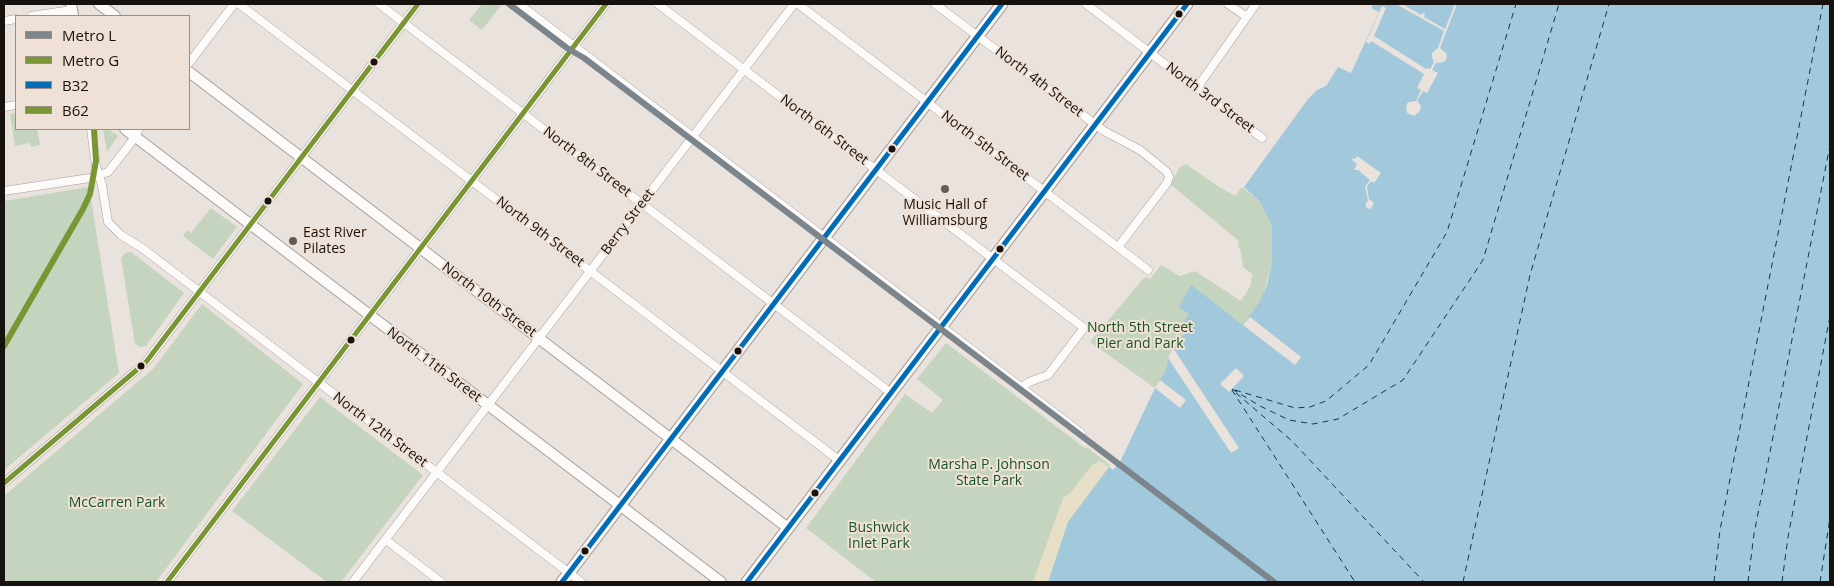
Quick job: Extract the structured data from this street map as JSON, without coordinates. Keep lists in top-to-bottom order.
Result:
{
  "streets": {
    "street": [
      "North 4th Street",
      "North 3rd Street",
      "North 6th Street",
      "North 5th Street",
      "North 8th Street",
      "Berry Street",
      "North 9th Street",
      "North 10th Street",
      "North 11th Street",
      "North 12th Street"
    ]
  },
  "crossings": [
    ["North 4th Street", "North 5th Street"],
    ["North 6th Street", "Berry Street"],
    ["North 8th Street", "Berry Street"],
    ["Berry Street", "North 9th Street"],
    ["Berry Street", "North 10th Street"],
    ["Berry Street", "North 11th Street"],
    ["Berry Street", "North 12th Street"]
  ],
  "parks": [
    "North 5th Street Pier and Park",
    "Marsha P. Johnson State Park",
    "McCarren Park",
    "Bushwick Inlet Park"
  ],
  "places": ["Music Hall of Williamsburg", "East River Pilates"],
  "lines": [
    "metro line L",
    "transit line B32",
    "transit line B62",
    "metro line G"
  ],
  "legend": [
    "Metro L",
    "Metro G",
    "B32",
    "B62"
  ]
}
